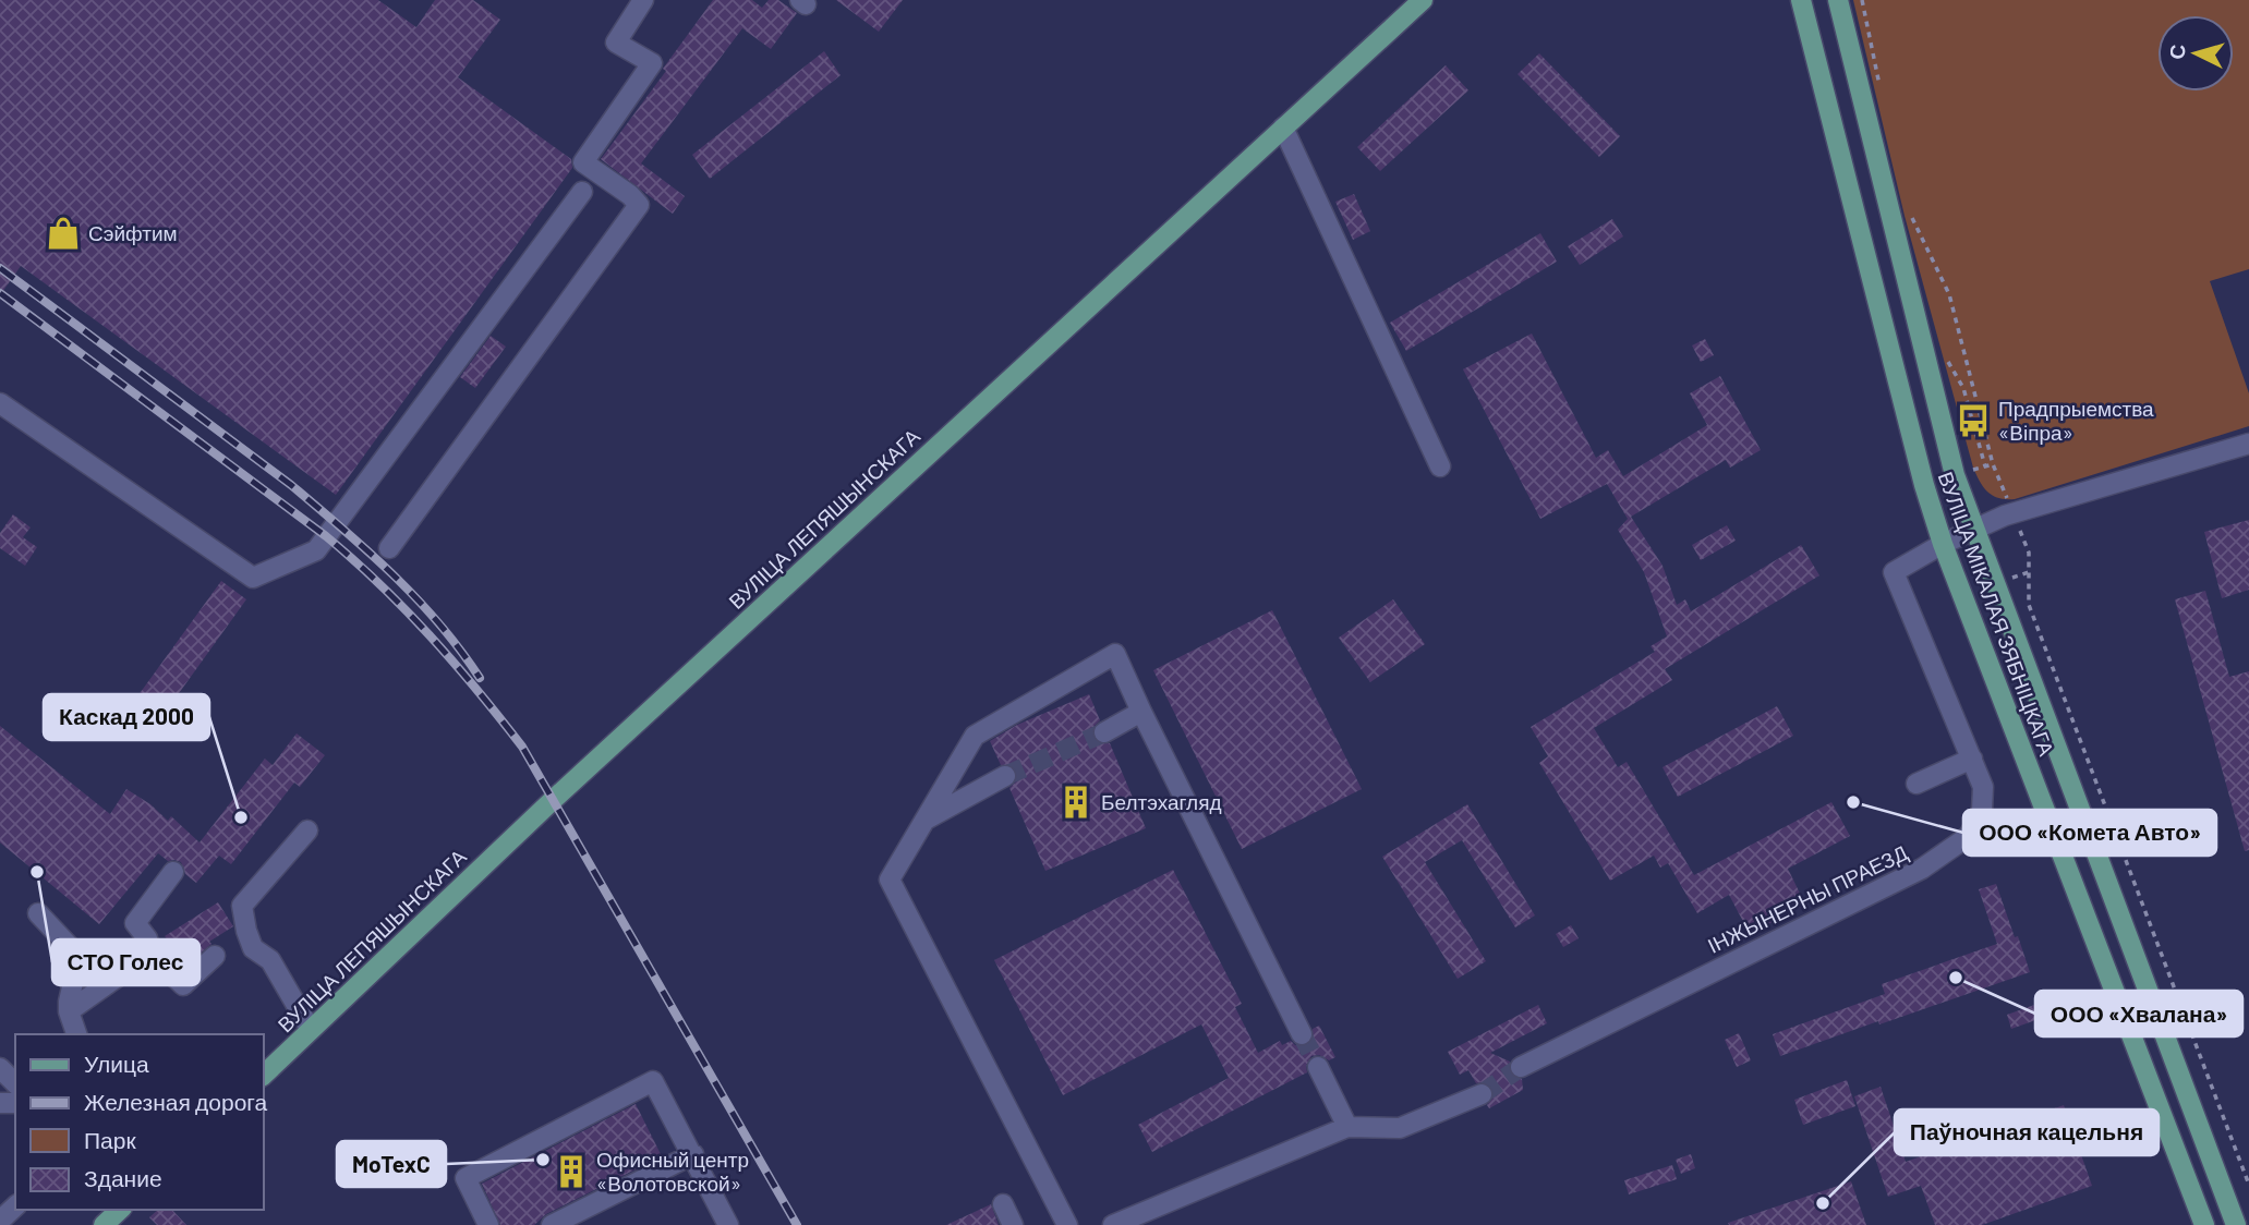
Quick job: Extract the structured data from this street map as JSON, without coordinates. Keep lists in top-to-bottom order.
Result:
{
  "streets": {
    "main road": ["ВУЛІЦА ЛЕПЯШЫНСКАГА", "ВУЛІЦА МІКАЛАЯ ЗЯБНІЦКАГА"],
    "street": ["ІНЖЫНЕРНЫ ПРАЕЗД"]
  },
  "crossings": [
    ["ВУЛІЦА МІКАЛАЯ ЗЯБНІЦКАГА", "ІНЖЫНЕРНЫ ПРАЕЗД"]
  ],
  "places": {
    "shop": ["Сэйфтим"],
    "bus stop": ["Прадпрыемства «Віпра»"],
    "building": ["Белтэхагляд", "Офисный центр «Волотовской»"],
    "other": [
      "ООО «Комета Авто»",
      "Каскад 2000",
      "СТО Голес",
      "ООО «Хвалана»",
      "MoTexC",
      "Паўночная кацельня"
    ]
  },
  "legend": [
    "Улица",
    "Железная дорога",
    "Парк",
    "Здание"
  ],
  "north": "left"
}
